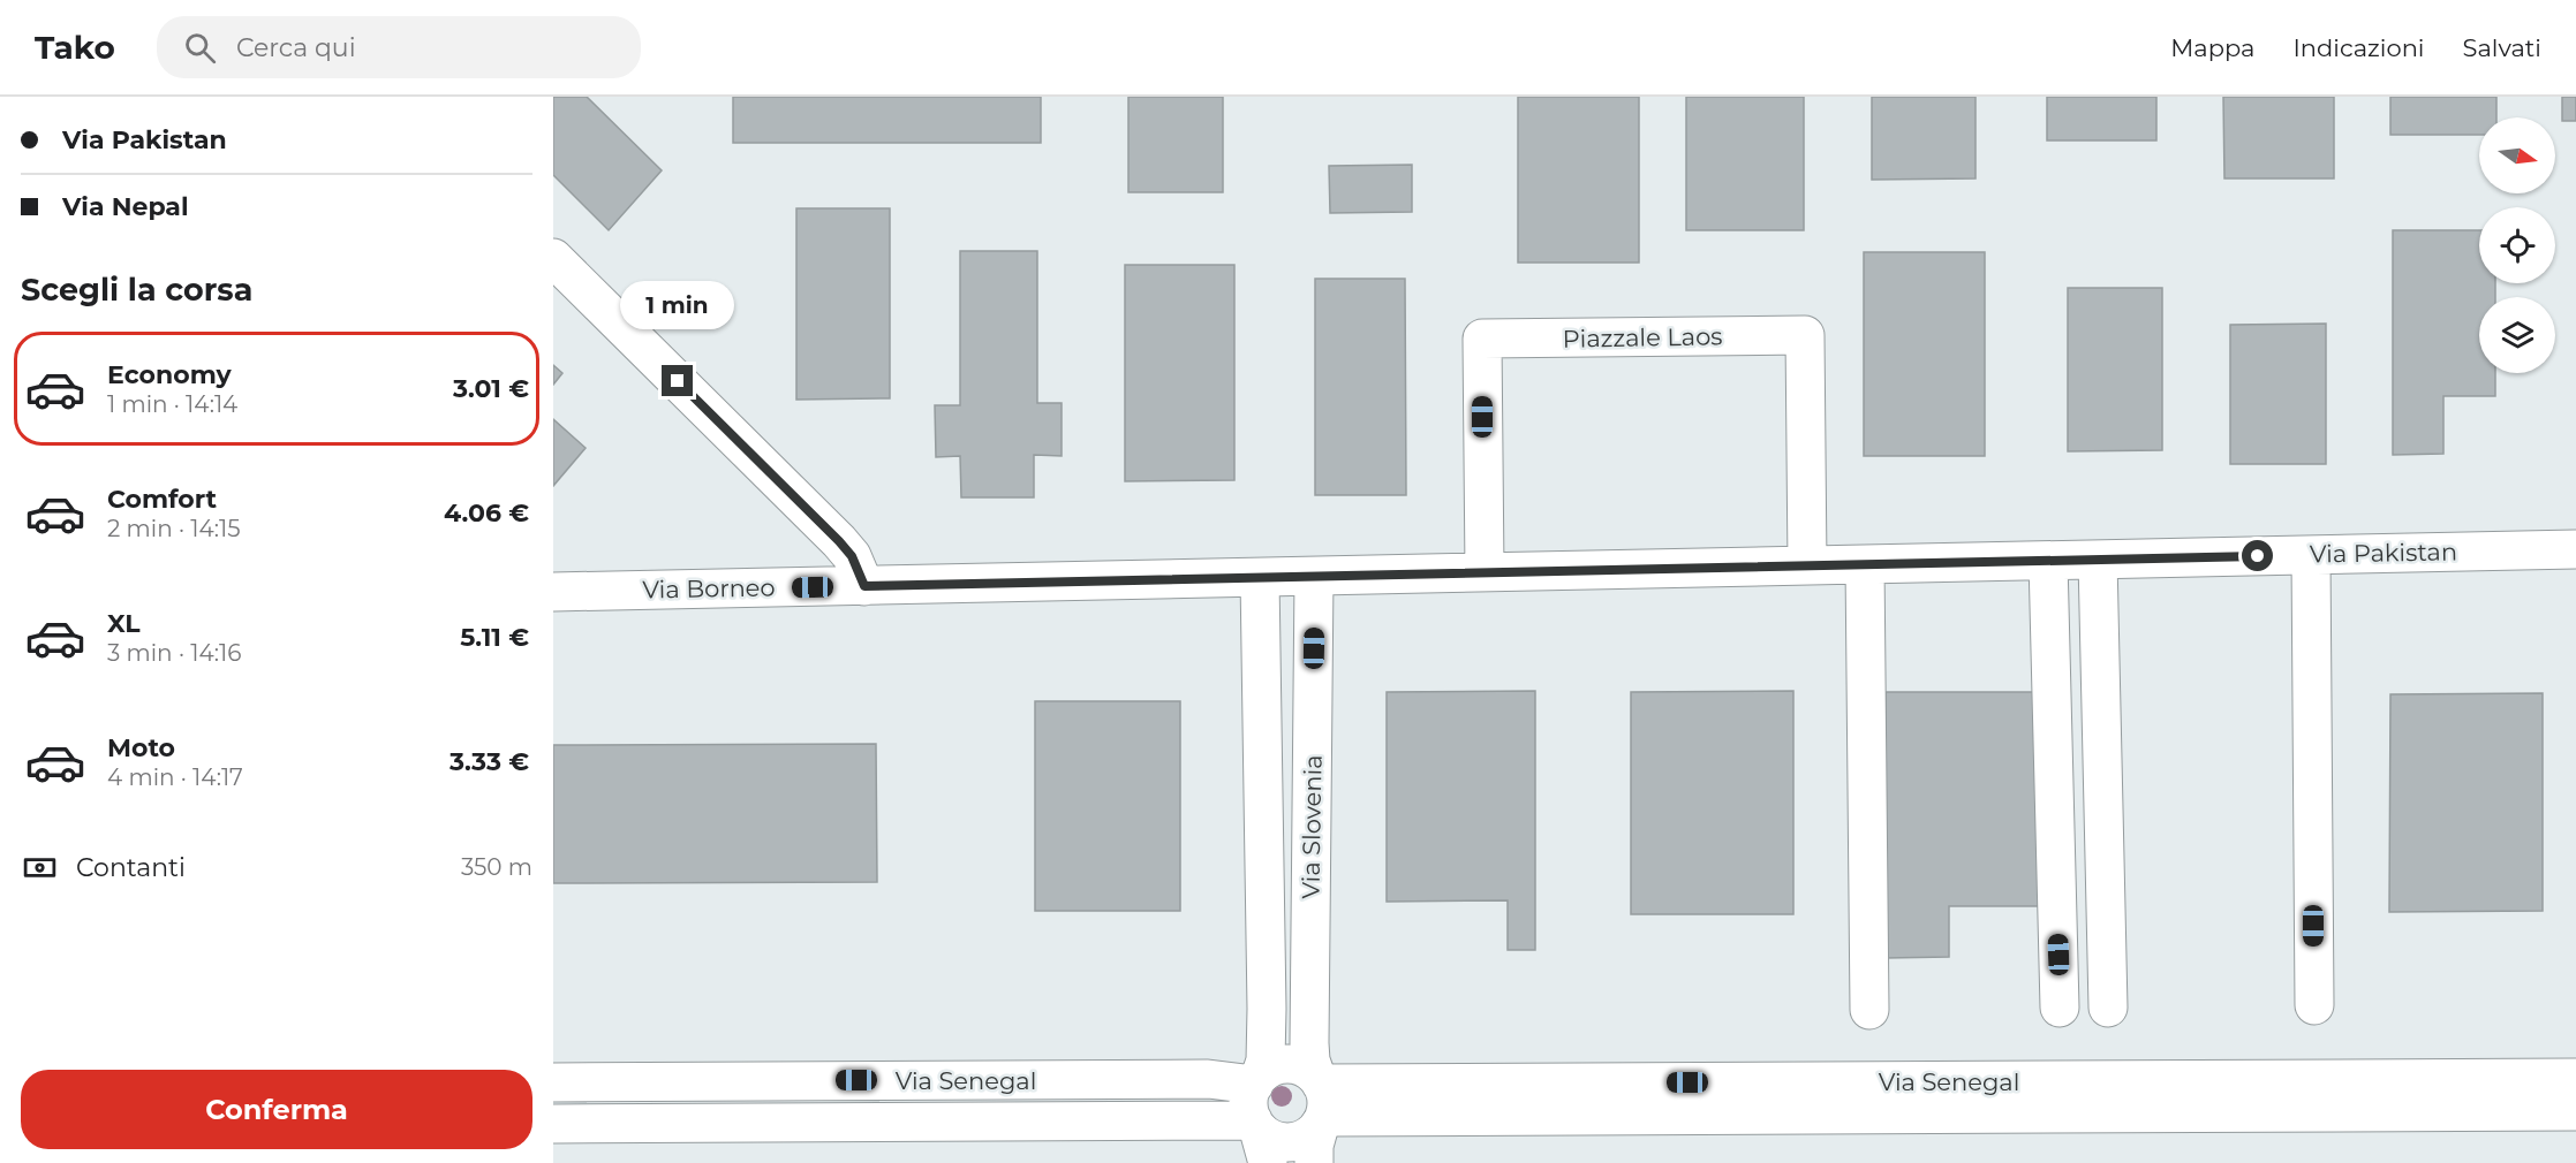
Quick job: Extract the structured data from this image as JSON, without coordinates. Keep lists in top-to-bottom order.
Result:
{
  "streets": {
    "main road": [
      "Piazzale Laos",
      "Via Pakistan",
      "Via Borneo",
      "Via Slovenia",
      "Via Senegal"
    ]
  },
  "crossings": [
    ["Piazzale Laos", "Via Pakistan"],
    ["Via Pakistan", "Via Borneo"],
    ["Via Pakistan", "Via Slovenia"],
    ["Via Slovenia", "Via Senegal"]
  ],
  "north": "right",
  "page": {
    "header": "Tako",
    "search": "Cerca qui",
    "nav": ["Mappa", "Indicazioni", "Salvati"],
    "banner": ["Via Pakistan", "Via Nepal"],
    "heading": "Scegli la corsa",
    "bubble": "1 min",
    "list": [
      {
        "name": "Economy",
        "note": "1 min · 14:14",
        "value": "3.01 €"
      },
      {
        "name": "Comfort",
        "note": "2 min · 14:15",
        "value": "4.06 €"
      },
      {
        "name": "XL",
        "note": "3 min · 14:16",
        "value": "5.11 €"
      },
      {
        "name": "Moto",
        "note": "4 min · 14:17",
        "value": "3.33 €"
      }
    ],
    "pay": ["Contanti", "350 m"],
    "buttons": "Conferma"
  }
}
